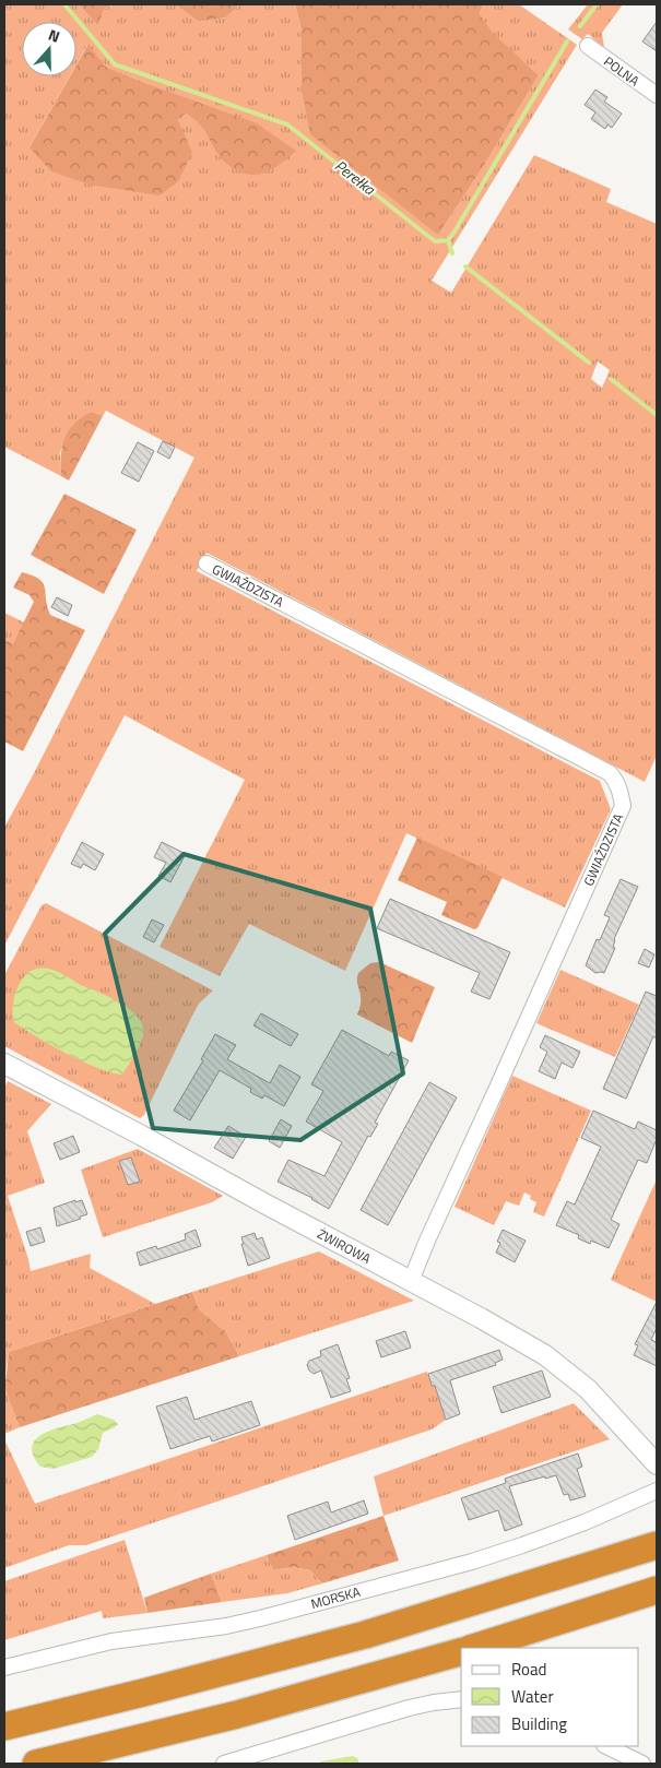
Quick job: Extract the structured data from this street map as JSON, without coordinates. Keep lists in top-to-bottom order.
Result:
{
  "streets": {
    "street": [
      "POLNA",
      "GWIAŹDZISTA",
      "ŻWIROWA",
      "MORSKA"
    ]
  },
  "crossings": [
    ["GWIAŹDZISTA", "ŻWIROWA"]
  ],
  "water": ["Perełka"],
  "legend": ["Road", "Water", "Building"],
  "north": "top"
}
